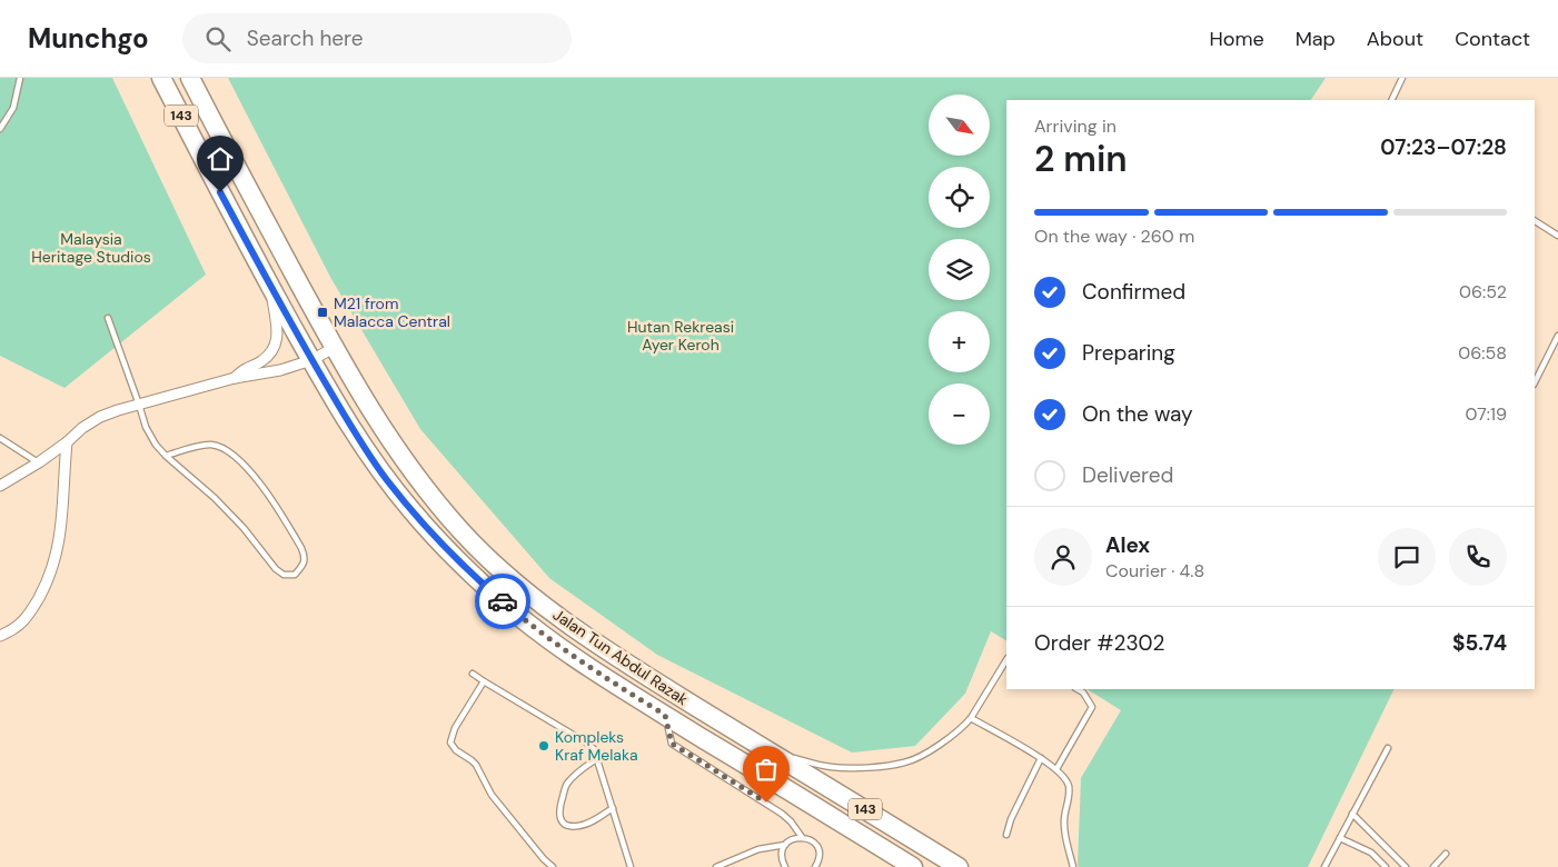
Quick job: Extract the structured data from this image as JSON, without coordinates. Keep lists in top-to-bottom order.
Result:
{
  "streets": {
    "highway": ["143", "Jalan Tun Abdul Razak"]
  },
  "parks": ["Malaysia Heritage Studios", "Hutan Rekreasi Ayer Keroh"],
  "places": {
    "transit": ["M21 from Malacca Central"],
    "other": ["Kompleks Kraf Melaka"]
  },
  "north": "bottom right",
  "page": {
    "header": "Munchgo",
    "search": "Search here",
    "nav": [
      "Home",
      "Map",
      "About",
      "Contact"
    ],
    "map_buttons": ["+", "−"],
    "heading": ["2 min", "Arriving in", "07:23–07:28"],
    "panel": [
      "Alex",
      "Courier · 4.8",
      "Order #2302",
      "$5.74"
    ],
    "bar": "On the way · 260 m",
    "list": [
      ["Confirmed", "06:52"],
      ["Preparing", "06:58"],
      ["On the way", "07:19"],
      "Delivered"
    ]
  }
}
